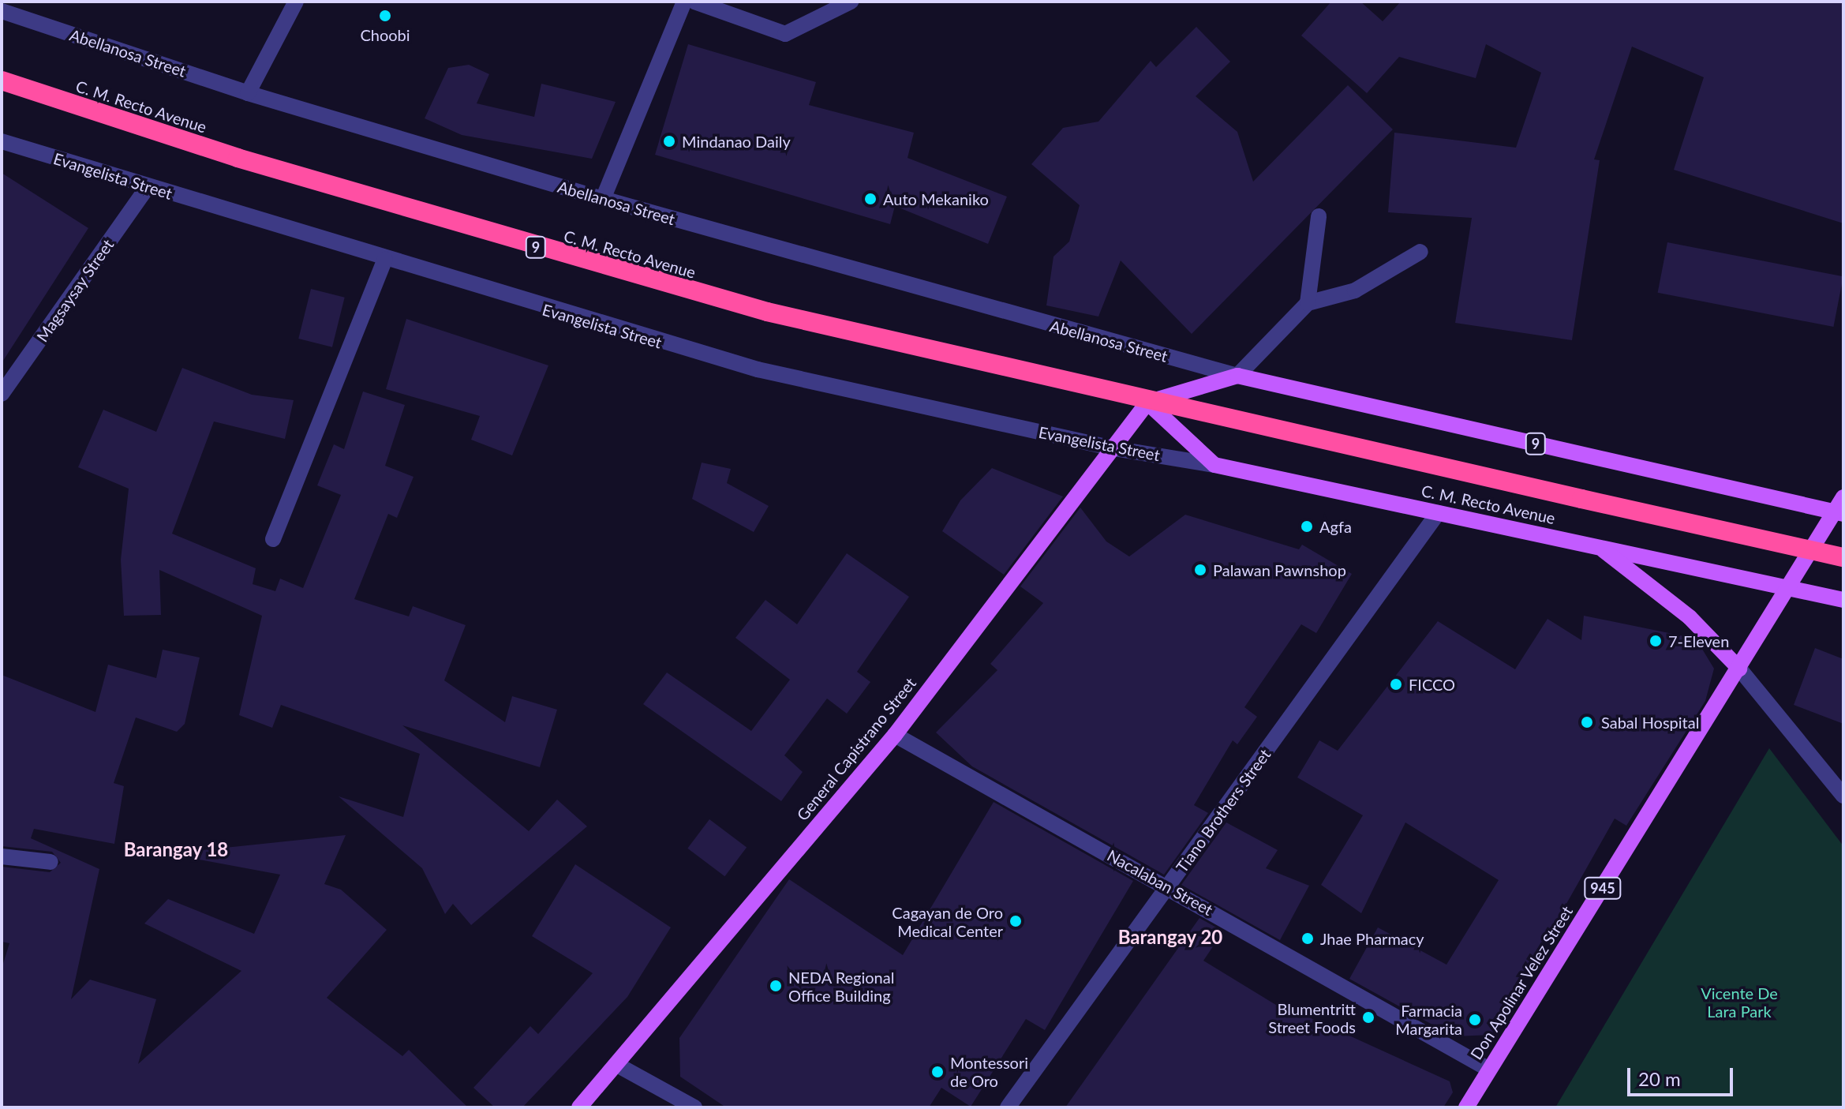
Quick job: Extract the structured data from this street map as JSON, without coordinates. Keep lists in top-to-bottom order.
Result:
{
  "streets": {
    "highway": ["C. M. Recto Avenue", "9"],
    "main road": ["General Capistrano Street", "945", "Don Apolinar Velez Street"],
    "street": [
      "Abellanosa Street",
      "Evangelista Street",
      "Magsaysay Street",
      "Tiano Brothers Street",
      "Nacalaban Street"
    ]
  },
  "crossings": [
    ["Abellanosa Street", "9"],
    ["C. M. Recto Avenue", "Evangelista Street"],
    ["C. M. Recto Avenue", "9"],
    ["C. M. Recto Avenue", "General Capistrano Street"],
    ["C. M. Recto Avenue", "Tiano Brothers Street"],
    ["C. M. Recto Avenue", "Don Apolinar Velez Street"],
    ["Evangelista Street", "Magsaysay Street"],
    ["Evangelista Street", "General Capistrano Street"],
    ["9", "General Capistrano Street"],
    ["9", "Don Apolinar Velez Street"],
    ["General Capistrano Street", "Nacalaban Street"],
    ["Tiano Brothers Street", "Nacalaban Street"],
    ["Nacalaban Street", "Don Apolinar Velez Street"]
  ],
  "districts": ["Barangay 18", "Barangay 20"],
  "parks": ["Vicente De Lara Park"],
  "places": [
    "Choobi",
    "Mindanao Daily",
    "Auto Mekaniko",
    "Agfa",
    "Palawan Pawnshop",
    "7-Eleven",
    "FICCO",
    "Sabal Hospital",
    "Cagayan de Oro Medical Center",
    "Jhae Pharmacy",
    "NEDA Regional Office Building",
    "Blumentritt Street Foods",
    "Farmacia Margarita",
    "Montessori de Oro"
  ],
  "scale_bar": "20 m"
}
